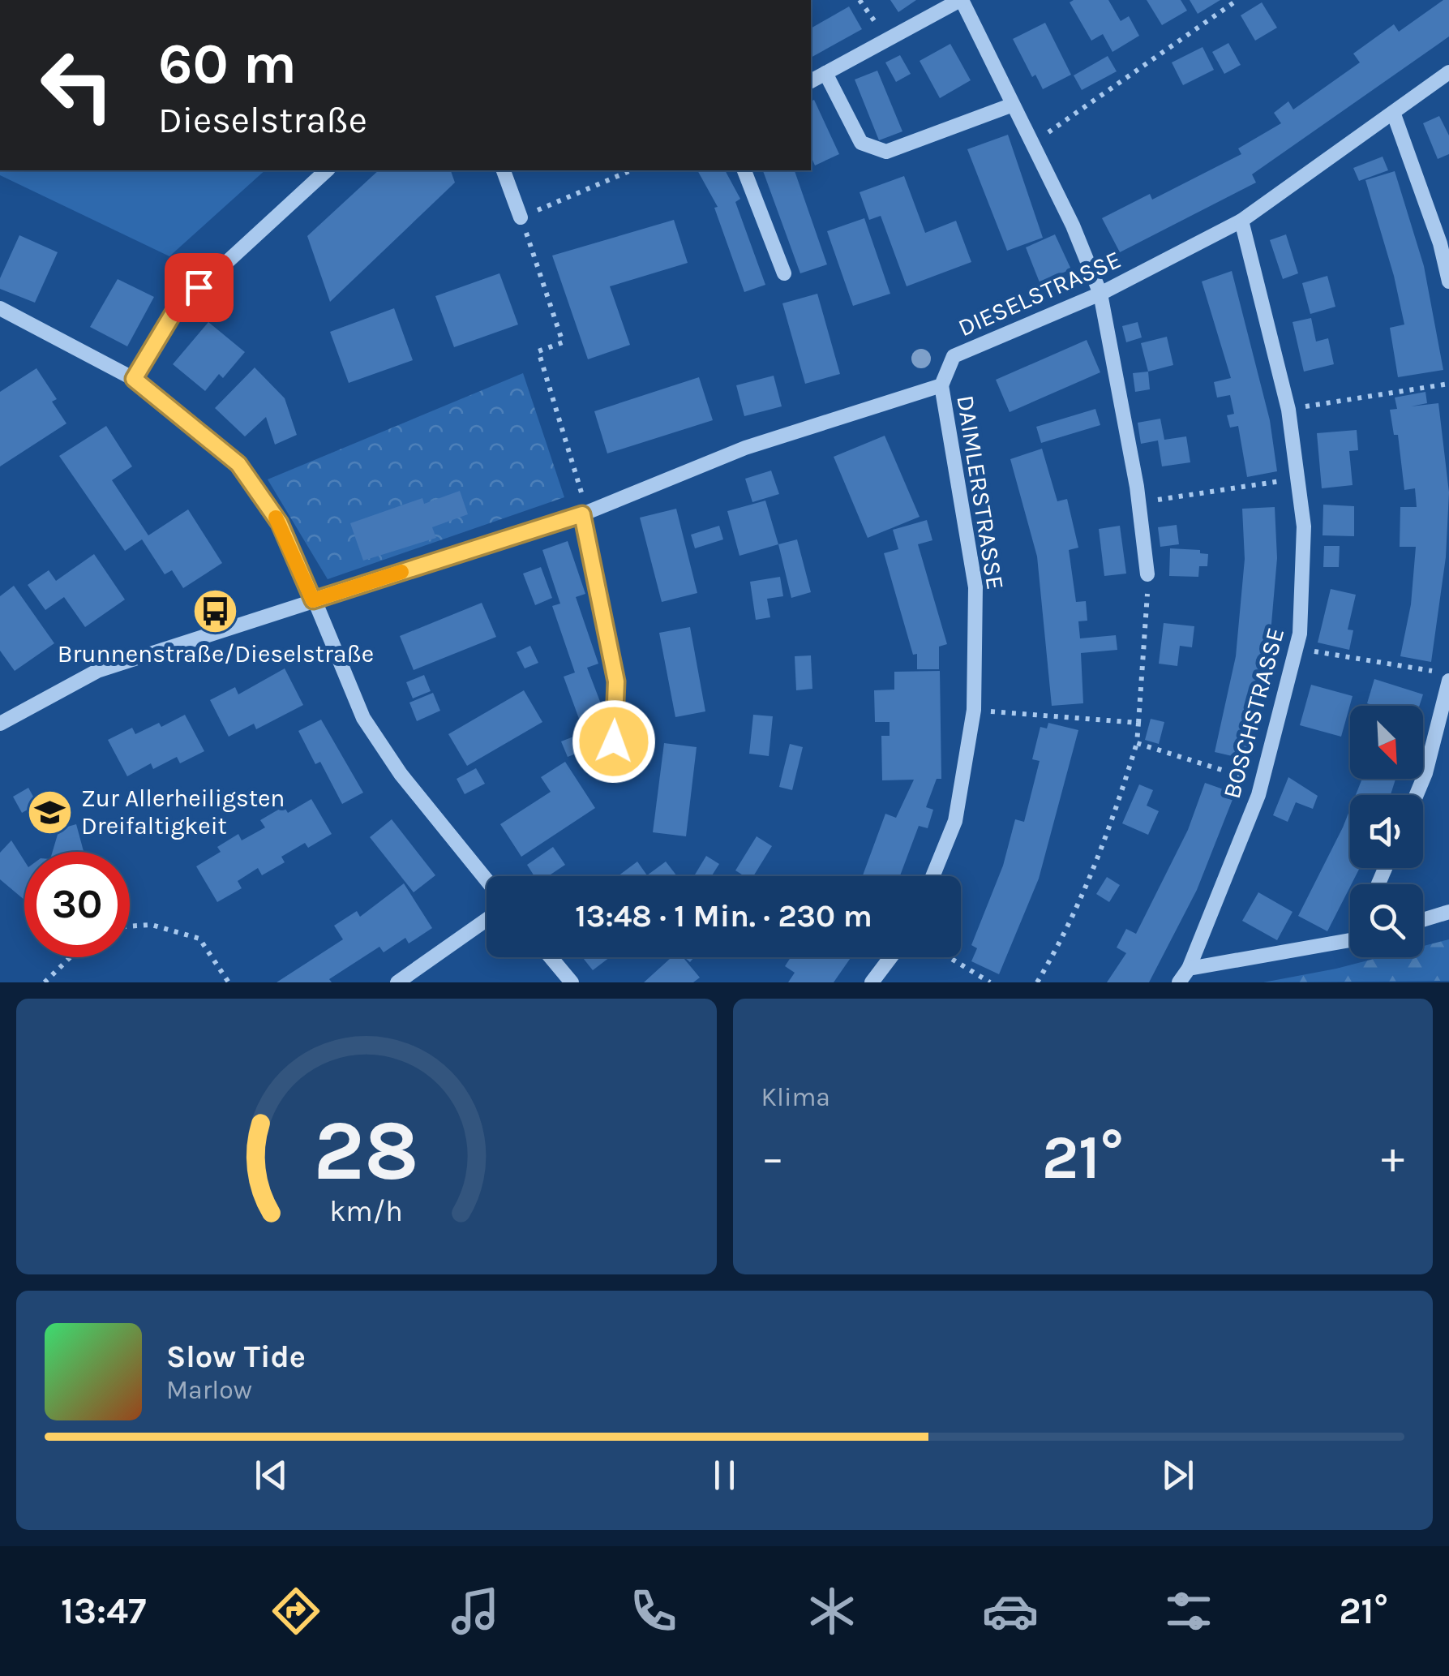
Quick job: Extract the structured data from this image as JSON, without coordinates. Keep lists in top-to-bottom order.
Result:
{
  "streets": {
    "street": ["DIESELSTRASSE", "DAIMLERSTRASSE", "BOSCHSTRASSE"]
  },
  "crossings": [
    ["DIESELSTRASSE", "DAIMLERSTRASSE"],
    ["DIESELSTRASSE", "BOSCHSTRASSE"]
  ],
  "places": {
    "bus stop": ["Brunnenstraße/Dieselstraße"],
    "school or university": ["Zur Allerheiligsten Dreifaltigkeit"]
  },
  "north": "bottom right",
  "page": {
    "turn": ["60 m", "Dieselstraße"],
    "limit": "30",
    "trip": "13:48 · 1 Min. · 230 m",
    "tile": "Klima",
    "heat": ["−", "21°", "+"],
    "song": ["Slow Tide", "Marlow"],
    "tabs": ["13:47", "21°"],
    "gauge": ["28", "km/h"]
  }
}
